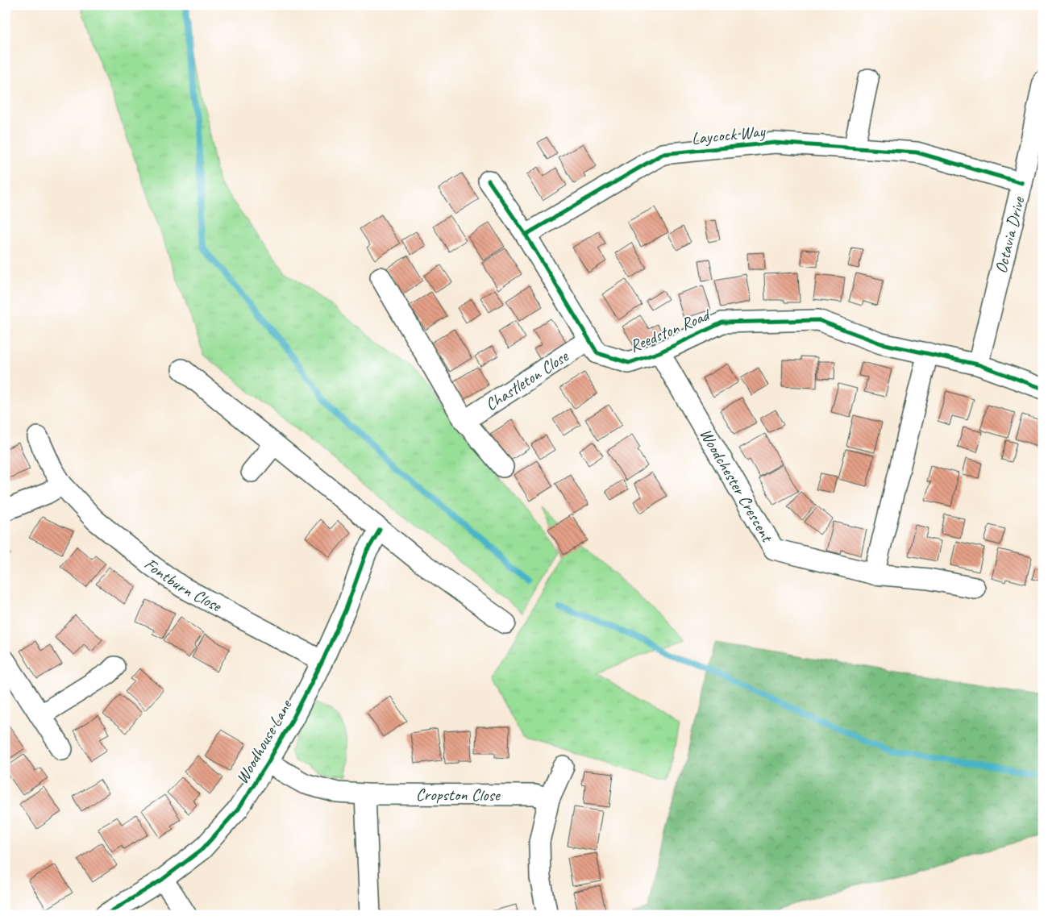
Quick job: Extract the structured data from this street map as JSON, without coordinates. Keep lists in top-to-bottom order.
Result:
{
  "streets": {
    "street": [
      "Laycock Way",
      "Octavia Drive",
      "Reedston Road",
      "Chastleton Close",
      "Woodchester Crescent",
      "Fontburn Close",
      "Woodhouse Lane",
      "Cropston Close"
    ]
  },
  "crossings": [
    ["Laycock Way", "Octavia Drive"],
    ["Laycock Way", "Reedston Road"],
    ["Octavia Drive", "Reedston Road"],
    ["Reedston Road", "Chastleton Close"],
    ["Reedston Road", "Woodchester Crescent"],
    ["Fontburn Close", "Woodhouse Lane"],
    ["Woodhouse Lane", "Cropston Close"]
  ]
}
